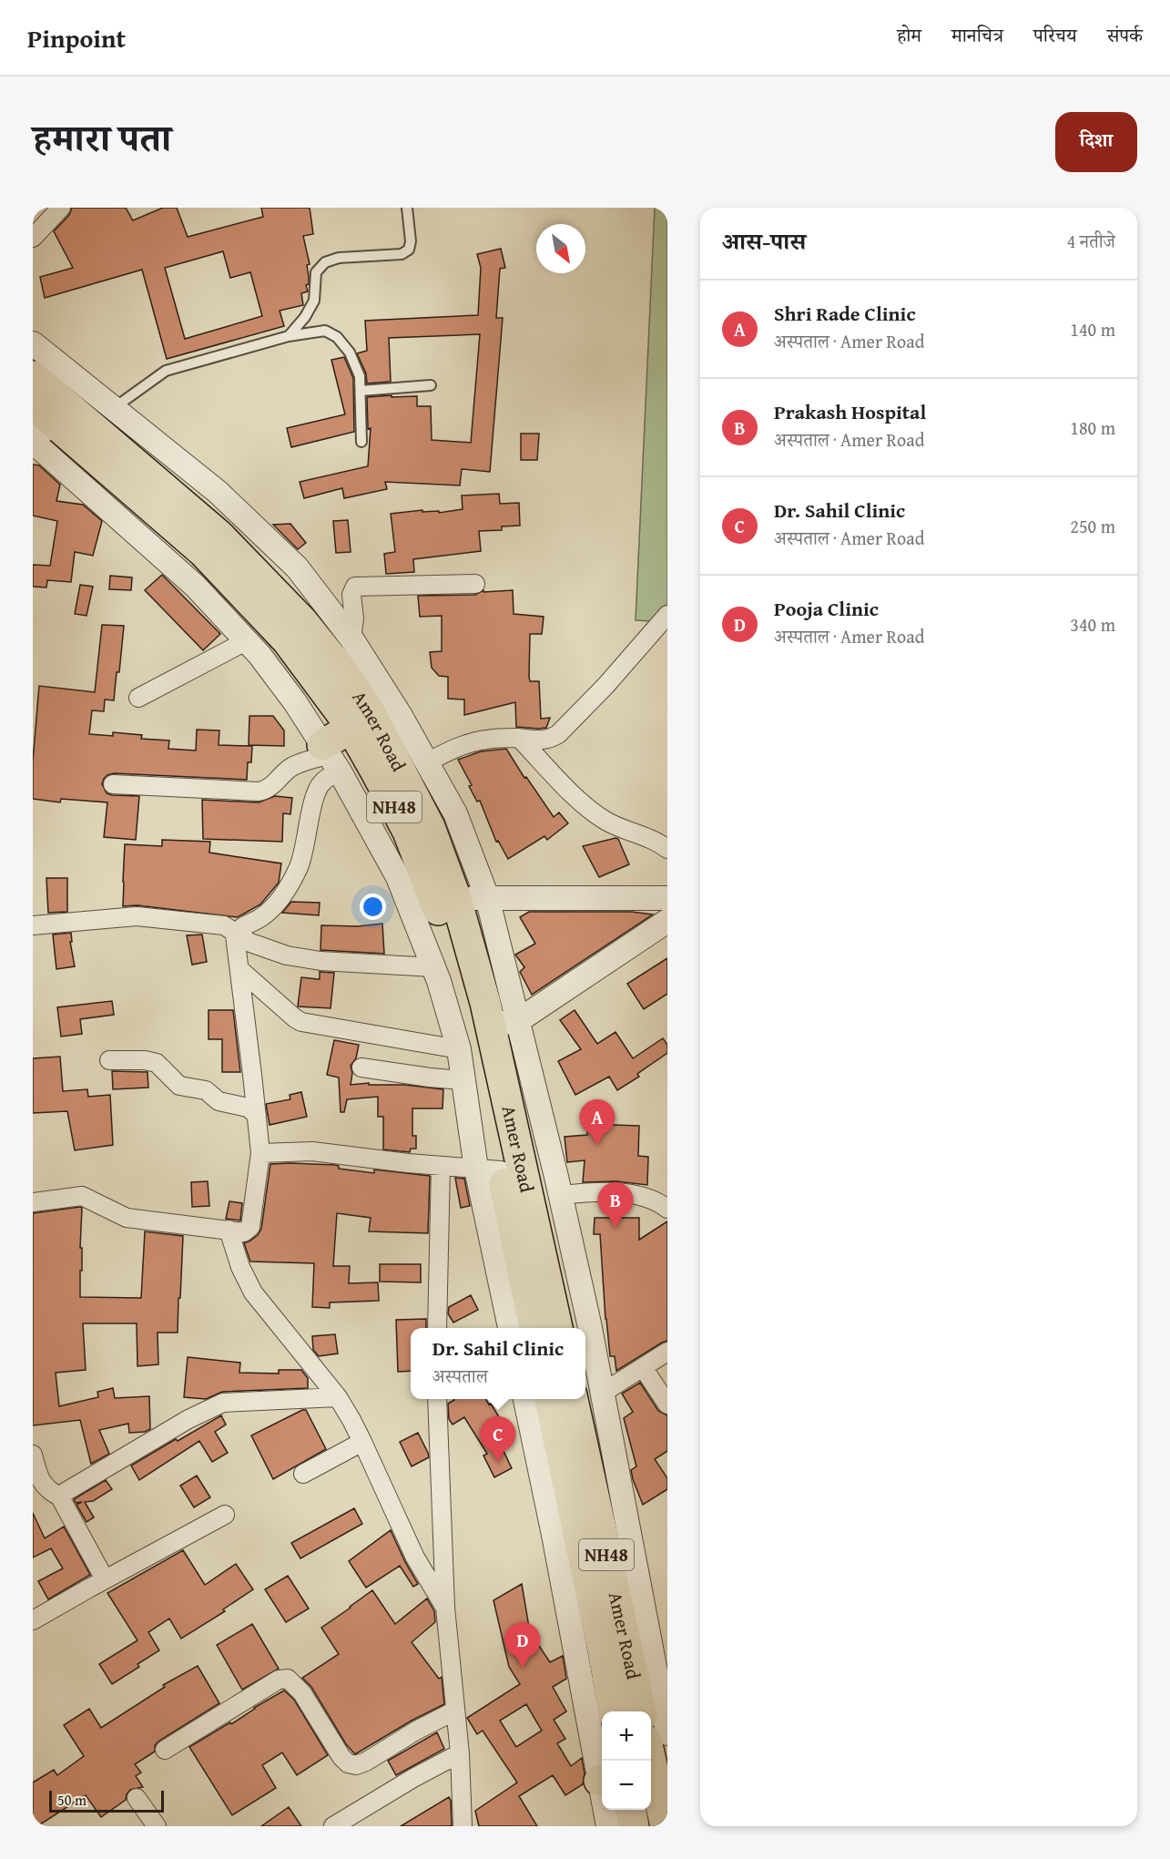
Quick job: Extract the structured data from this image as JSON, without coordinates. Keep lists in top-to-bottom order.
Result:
{
  "streets": {
    "highway": ["Amer Road", "NH48"]
  },
  "scale_bar": "50 m",
  "north": "bottom right",
  "page": {
    "header": "Pinpoint",
    "nav": [
      "होम",
      "मानचित्र",
      "परिचय",
      "संपर्क"
    ],
    "title": "हमारा पता",
    "buttons": "दिशा",
    "heading": ["आस-पास", "4 नतीजे"],
    "list": [
      {
        "mark": "A",
        "name": "Shri Rade Clinic",
        "note": "अस्पताल · Amer Road",
        "value": "140 m"
      },
      {
        "mark": "B",
        "name": "Prakash Hospital",
        "note": "अस्पताल · Amer Road",
        "value": "180 m"
      },
      {
        "mark": "C",
        "name": "Dr. Sahil Clinic",
        "note": "अस्पताल · Amer Road",
        "value": "250 m"
      },
      {
        "mark": "D",
        "name": "Pooja Clinic",
        "note": "अस्पताल · Amer Road",
        "value": "340 m"
      }
    ],
    "pins": [
      "A",
      "B",
      "C",
      "D"
    ],
    "popup": ["Dr. Sahil Clinic", "अस्पताल"],
    "map_buttons": ["+", "−"],
    "scale": "50 m"
  }
}
